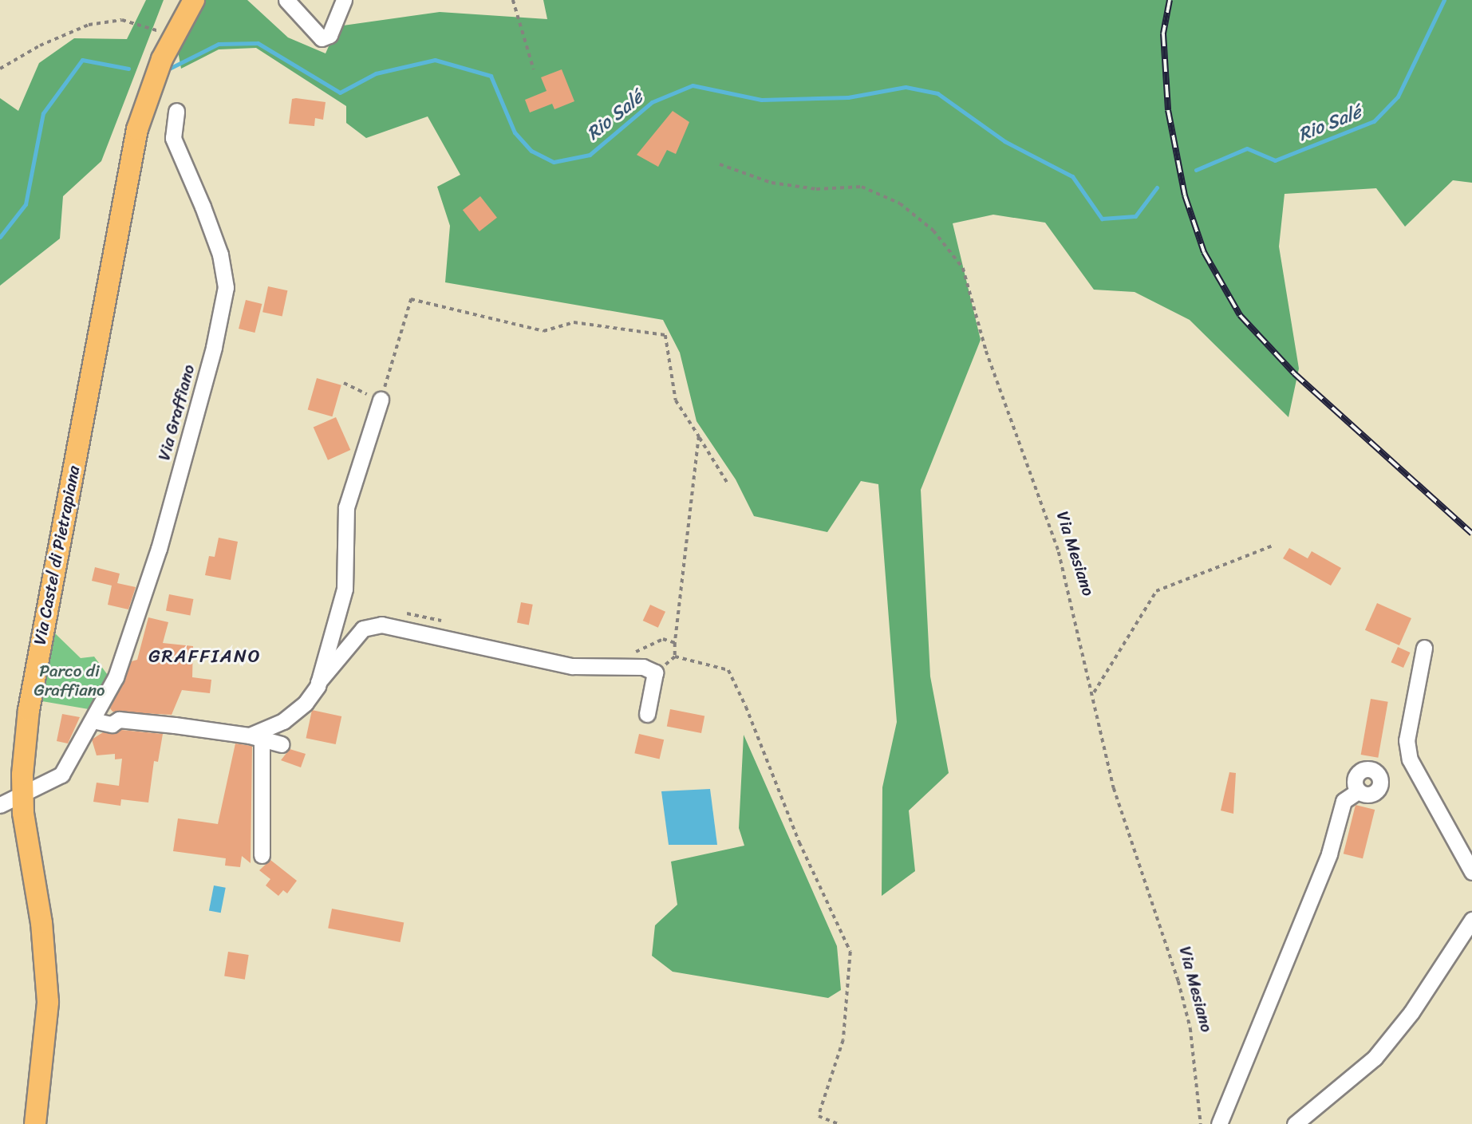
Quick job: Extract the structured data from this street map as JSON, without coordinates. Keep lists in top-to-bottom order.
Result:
{
  "streets": {
    "main road": ["Via Castel di Pietrapiana"],
    "street": ["Via Graffiano"],
    "path": ["Via Mesiano"]
  },
  "crossings": [
    ["Via Graffiano", "Via Castel di Pietrapiana"]
  ],
  "districts": ["GRAFFIANO"],
  "water": ["Rio Salé"],
  "parks": ["Parco di Graffiano"]
}
